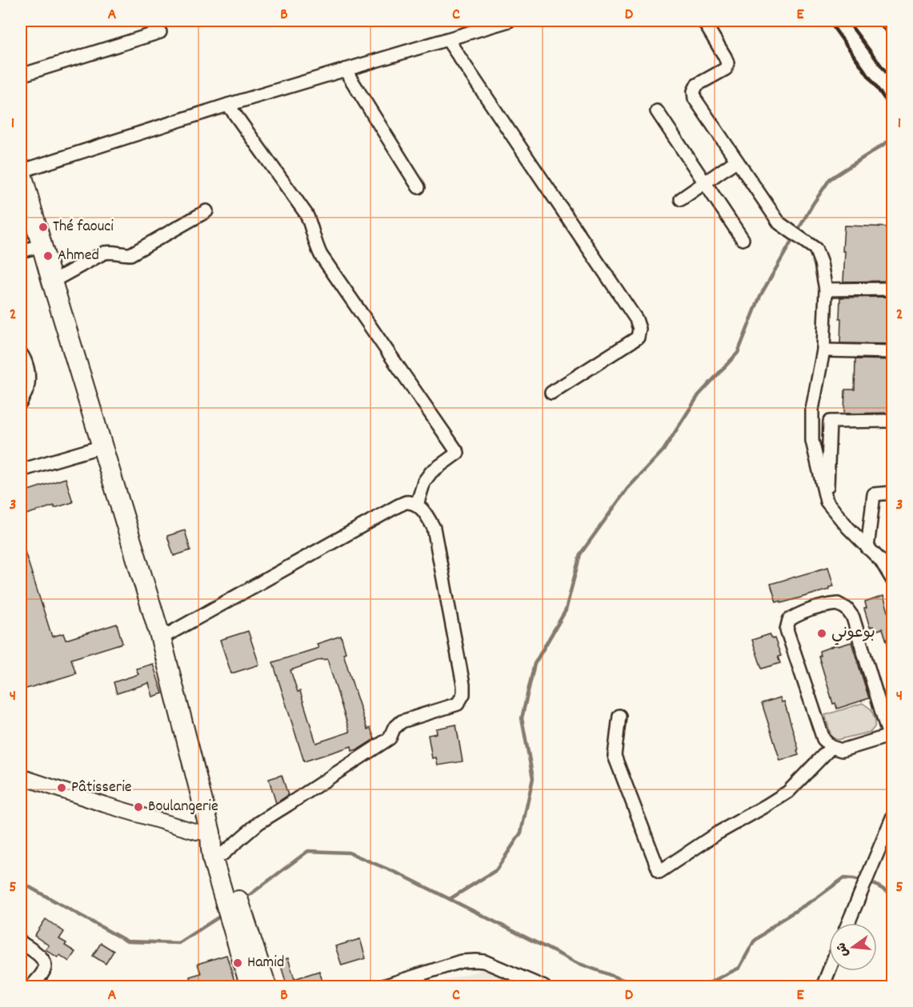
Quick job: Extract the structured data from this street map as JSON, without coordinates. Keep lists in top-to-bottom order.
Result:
{
  "places": [
    "Thé faouci",
    "Ahmed",
    "بوعوني",
    "Pâtisserie",
    "Boulangerie",
    "Hamid"
  ],
  "north": "left",
  "grid": {
    "columns": [
      "A",
      "B",
      "C",
      "D",
      "E"
    ],
    "rows": [
      "1",
      "2",
      "3",
      "4",
      "5"
    ]
  }
}
